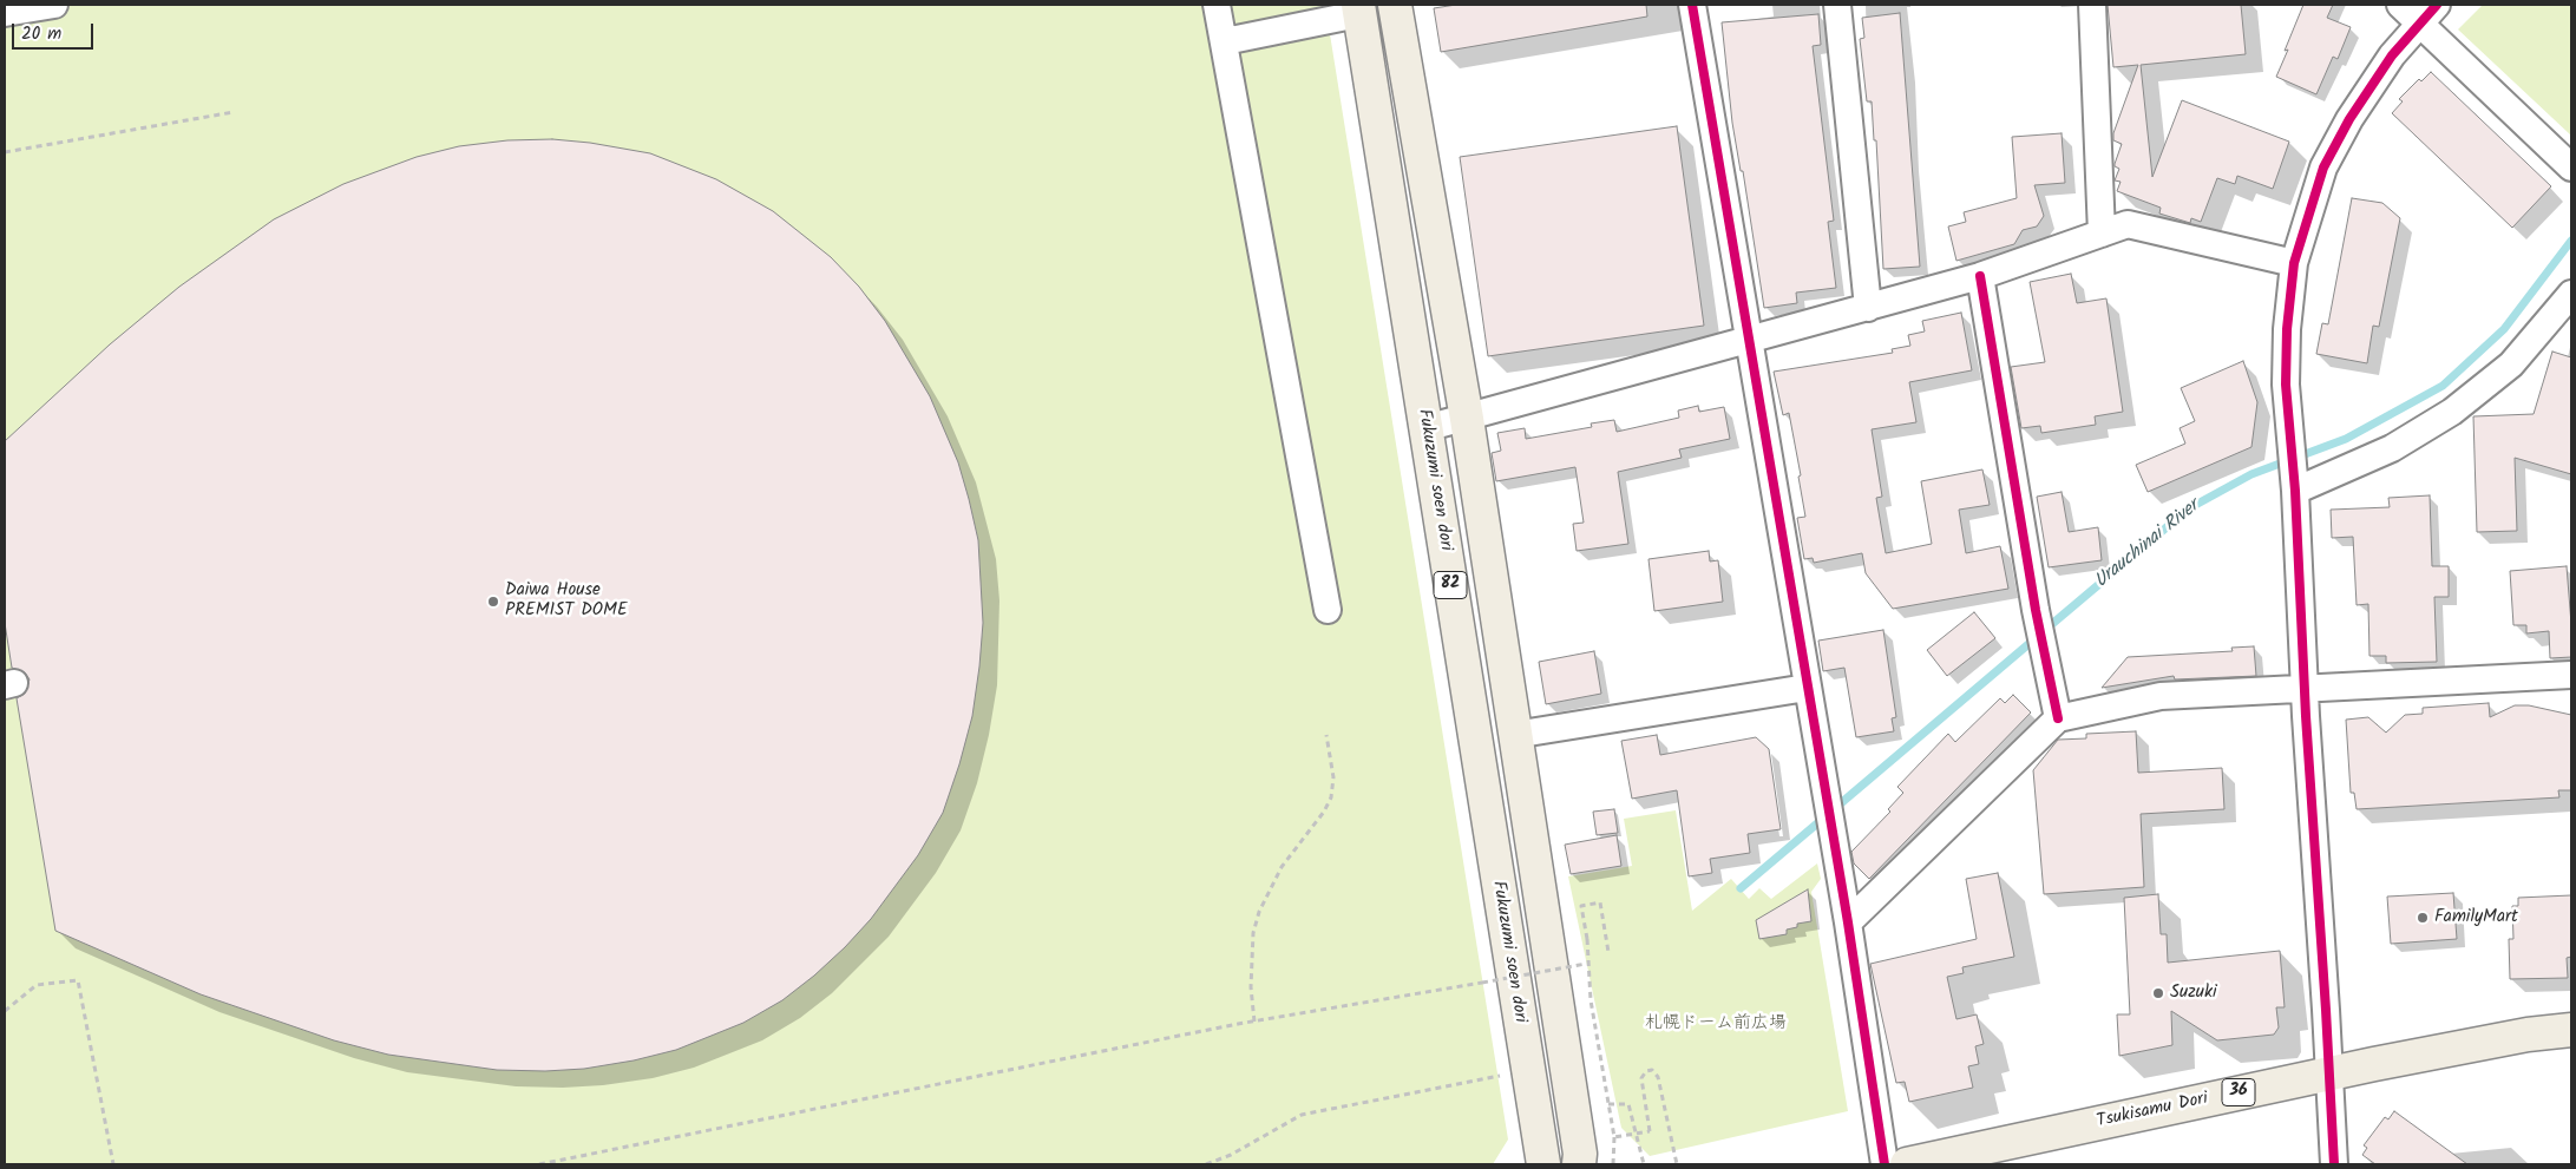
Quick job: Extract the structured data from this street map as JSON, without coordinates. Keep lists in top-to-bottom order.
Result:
{
  "streets": {
    "main road": [
      "Fukuzumi soen dori",
      "82",
      "36",
      "Tsukisamu Dori"
    ]
  },
  "water": ["Urauchinai River"],
  "parks": ["札幌ドーム前広場"],
  "places": ["Daiwa House PREMIST DOME", "FamilyMart", "Suzuki"],
  "scale_bar": "20 m"
}
